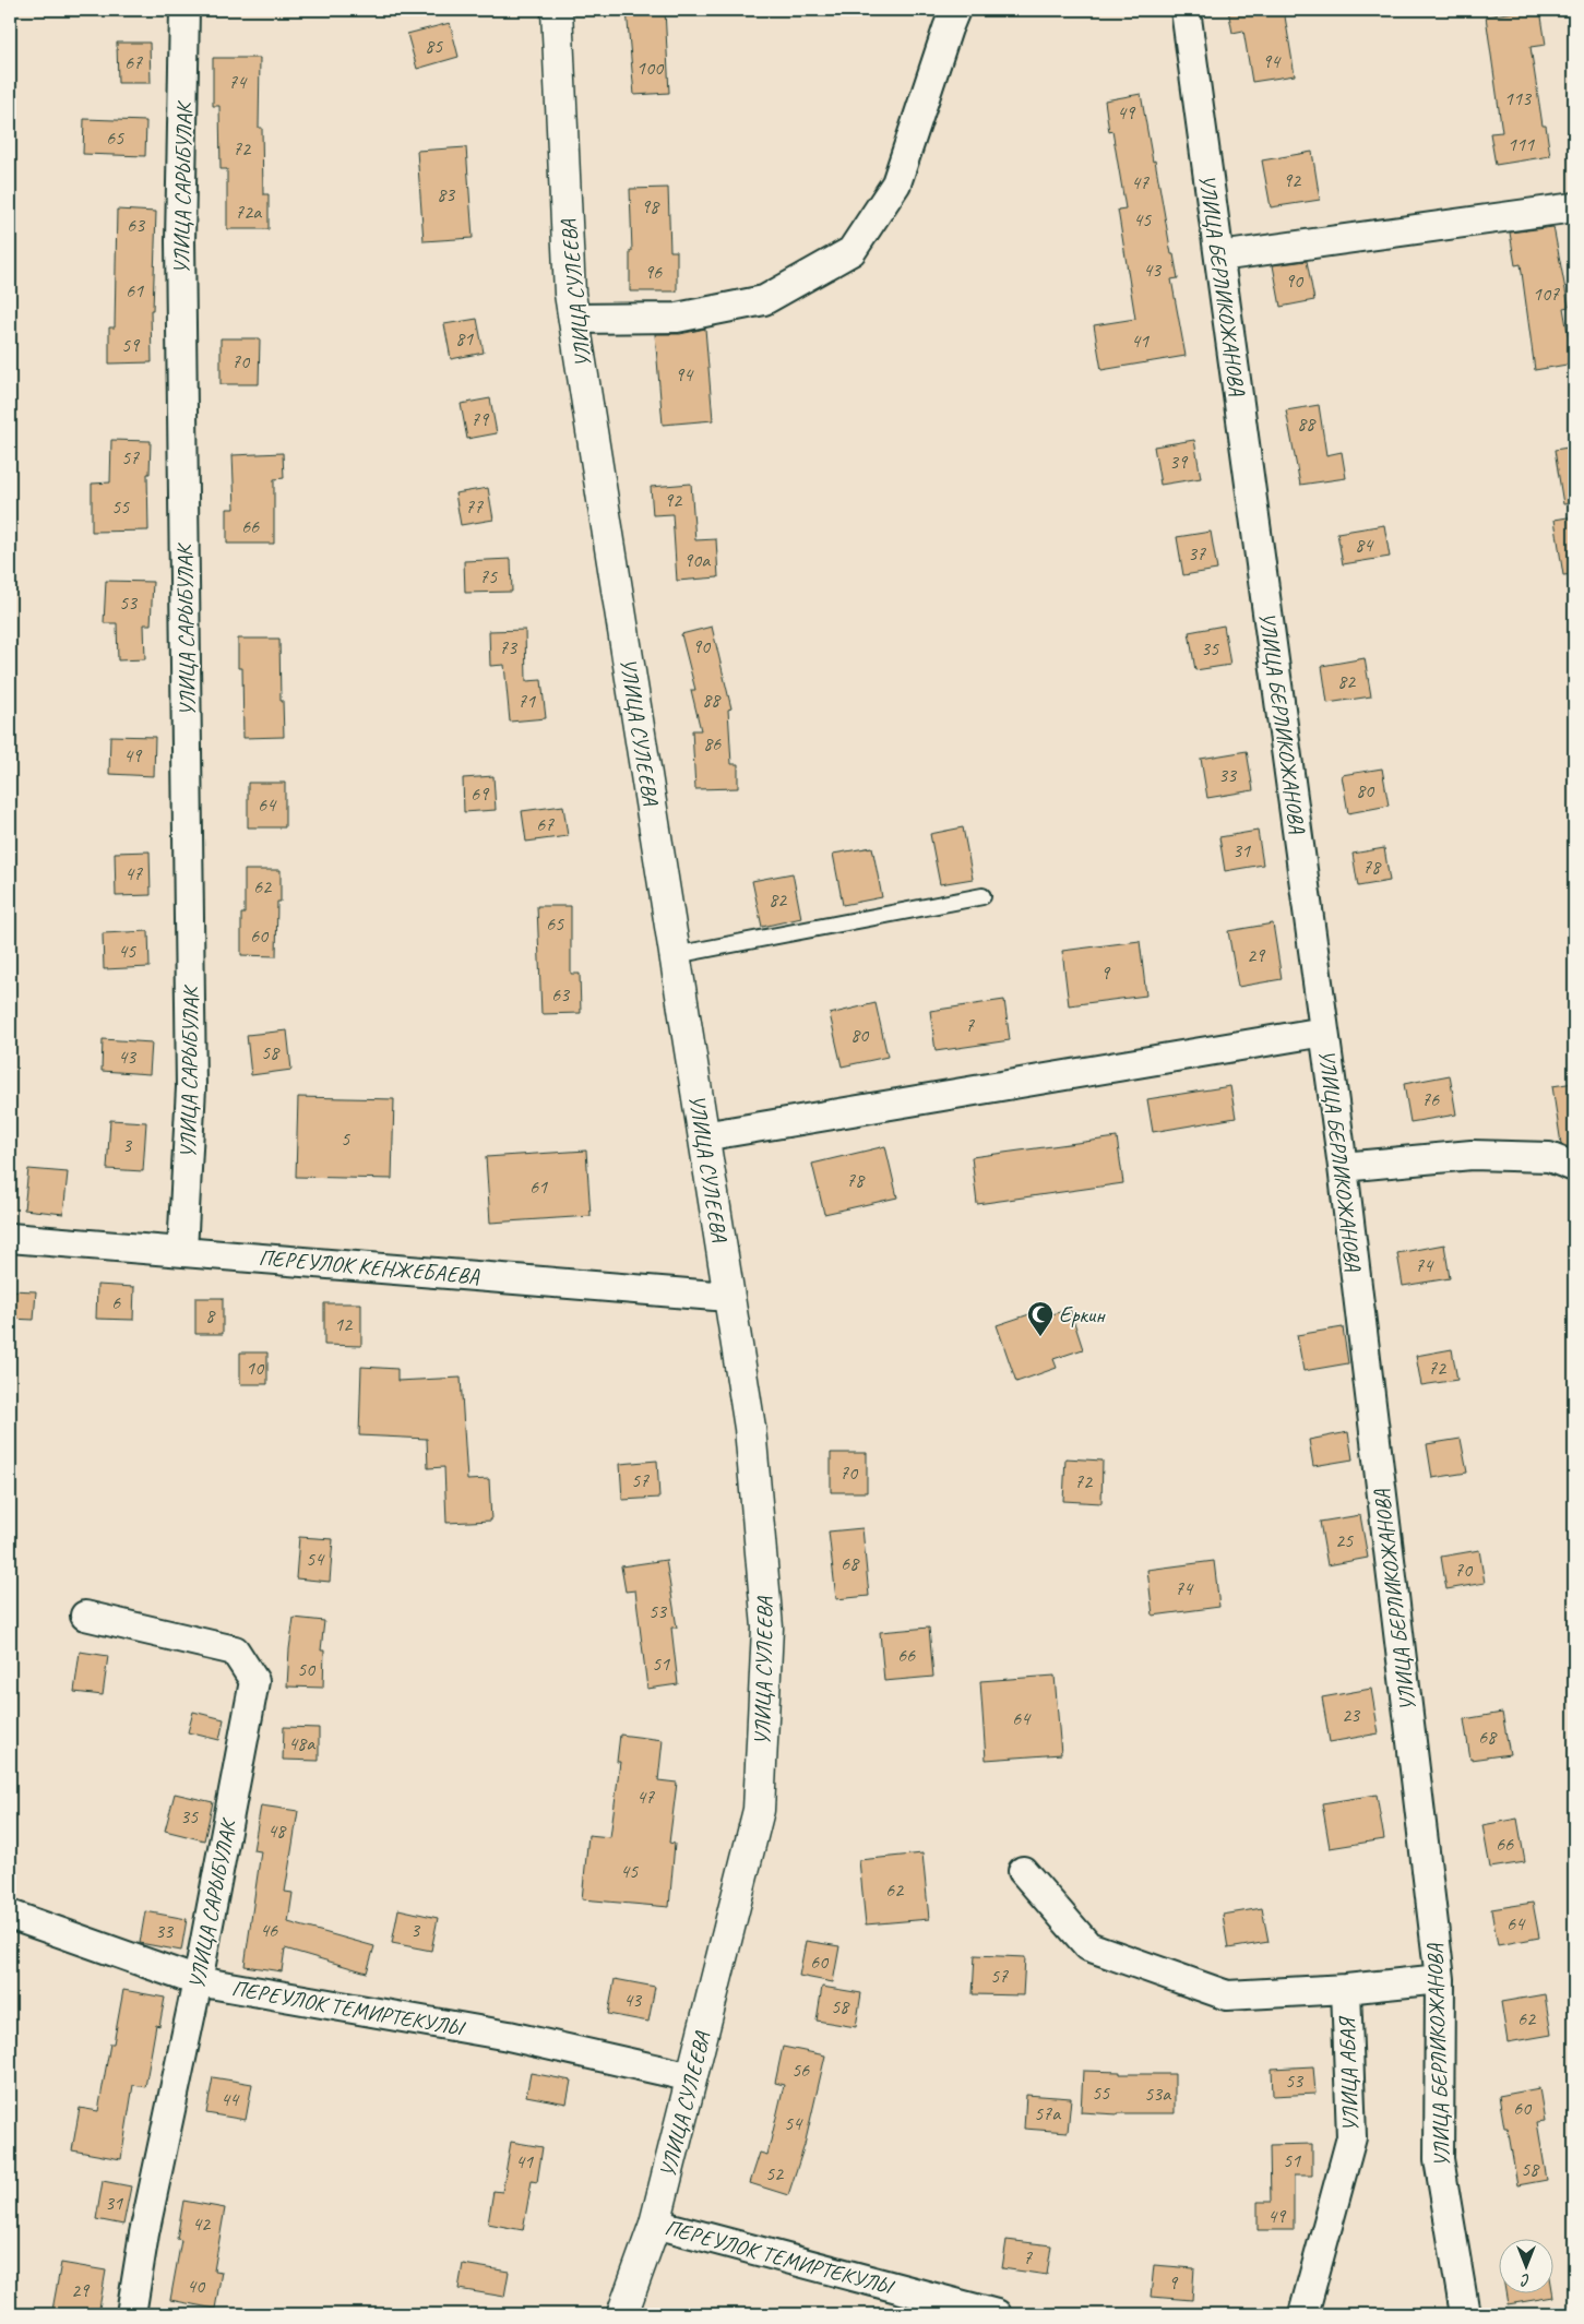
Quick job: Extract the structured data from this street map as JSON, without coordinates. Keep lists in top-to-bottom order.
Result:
{
  "streets": {
    "main road": ["УЛИЦА СУЛЕЕВА"],
    "street": [
      "УЛИЦА САРЫБУЛАК",
      "УЛИЦА БЕРЛИКОЖАНОВА",
      "ПЕРЕУЛОК КЕНЖЕБАЕВА",
      "ПЕРЕУЛОК ТЕМИРТЕКУЛЫ",
      "УЛИЦА АБАЯ"
    ]
  },
  "crossings": [
    ["УЛИЦА САРЫБУЛАК", "ПЕРЕУЛОК КЕНЖЕБАЕВА"],
    ["УЛИЦА САРЫБУЛАК", "ПЕРЕУЛОК ТЕМИРТЕКУЛЫ"],
    ["УЛИЦА БЕРЛИКОЖАНОВА", "УЛИЦА АБАЯ"],
    ["УЛИЦА СУЛЕЕВА", "ПЕРЕУЛОК КЕНЖЕБАЕВА"],
    ["УЛИЦА СУЛЕЕВА", "ПЕРЕУЛОК ТЕМИРТЕКУЛЫ"]
  ],
  "places": {
    "mosque": ["Еркин"]
  },
  "house_numbers": [
    "85",
    "94",
    "67",
    "100",
    "74",
    "113",
    "49",
    "65",
    "111",
    "72",
    "92",
    "47",
    "83",
    "98",
    "72а",
    "45",
    "63",
    "43",
    "96",
    "90",
    "61",
    "107",
    "81",
    "41",
    "59",
    "70",
    "94",
    "79",
    "88",
    "57",
    "39",
    "92",
    "55",
    "77",
    "66",
    "84",
    "37",
    "90а",
    "75",
    "53",
    "90",
    "73",
    "35",
    "82",
    "88",
    "71",
    "86",
    "49",
    "33",
    "80",
    "69",
    "64",
    "67",
    "31",
    "78",
    "47",
    "62",
    "82",
    "65",
    "60",
    "45",
    "29",
    "9",
    "63",
    "7",
    "80",
    "58",
    "43",
    "76",
    "5",
    "3",
    "78",
    "61",
    "74",
    "6",
    "8",
    "12",
    "10",
    "72",
    "70",
    "57",
    "72",
    "25",
    "54",
    "68",
    "70",
    "74",
    "53",
    "66",
    "51",
    "50",
    "23",
    "64",
    "68",
    "48а",
    "47",
    "35",
    "48",
    "66",
    "45",
    "62",
    "64",
    "46",
    "3",
    "33",
    "60",
    "57",
    "43",
    "58",
    "62",
    "56",
    "53",
    "55",
    "53а",
    "44",
    "60",
    "57а",
    "54",
    "51",
    "41",
    "58",
    "52",
    "31",
    "49",
    "42",
    "7",
    "9",
    "40",
    "29"
  ],
  "north": "bottom"
}
